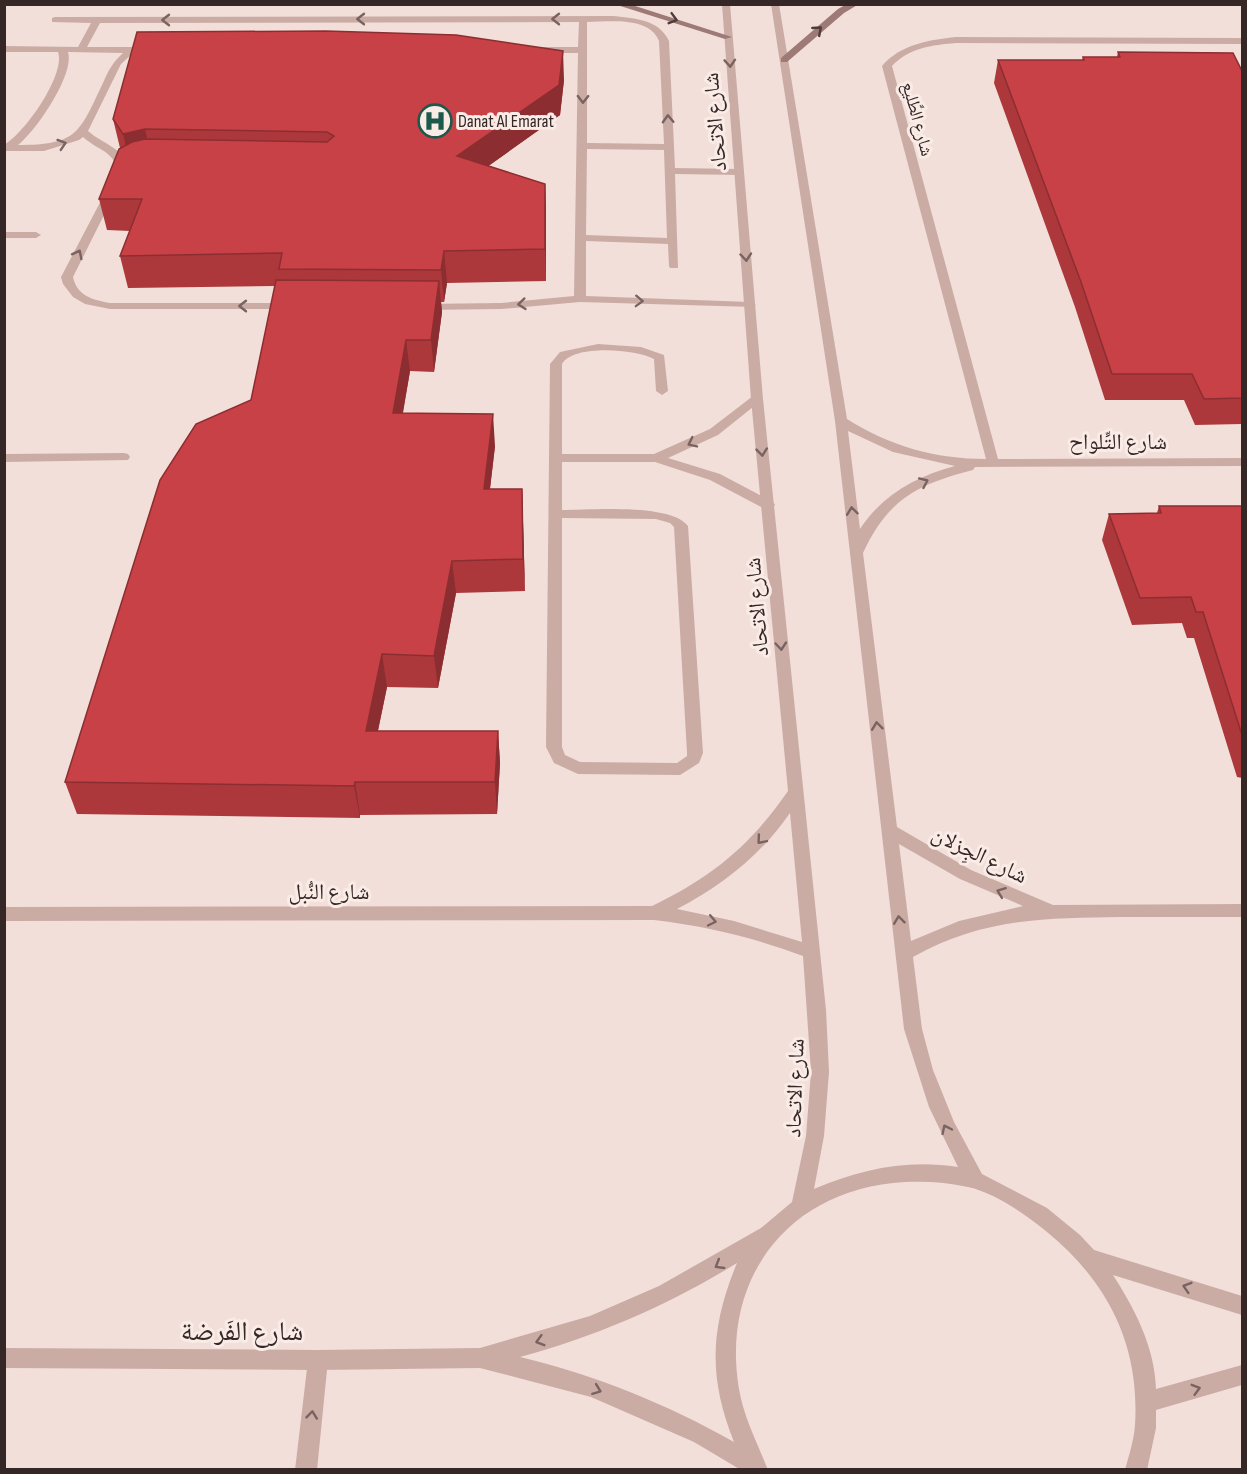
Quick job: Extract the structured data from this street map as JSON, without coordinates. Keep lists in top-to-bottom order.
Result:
{
  "streets": {
    "street": [
      "شارع الطَّليع",
      "شارع الاتحاد",
      "شارع التِّلواح",
      "شارع الجِزلان",
      "شارع النُّبل",
      "شارع الفَرضة"
    ]
  },
  "crossings": [
    ["شارع الطَّليع", "شارع التِّلواح"],
    ["شارع الاتحاد", "شارع النُّبل"]
  ],
  "places": {
    "hospital": ["Danat Al Emarat"]
  }
}
